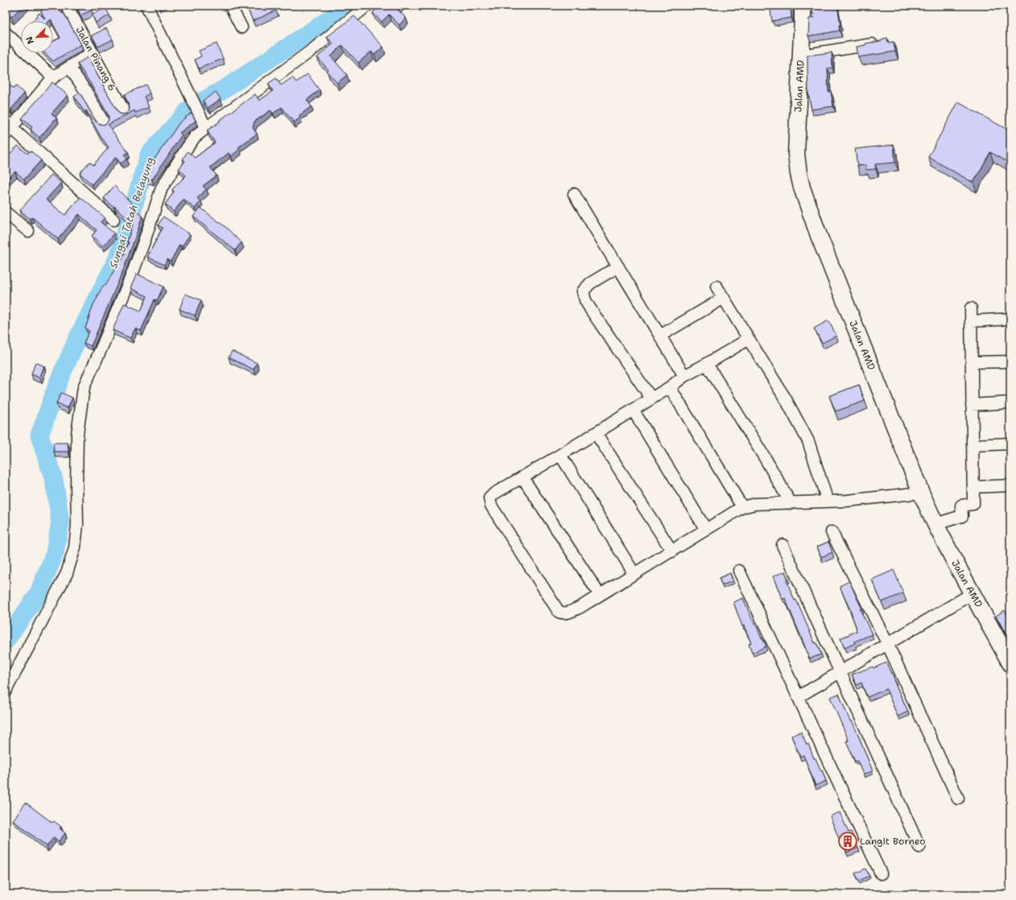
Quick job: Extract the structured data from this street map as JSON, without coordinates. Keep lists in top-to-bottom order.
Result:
{
  "streets": {
    "street": ["Jalan Pinang 6", "Jalan AMD"]
  },
  "water": ["Sungai Tatah Belayung"],
  "places": {
    "building": ["Langit Borneo"]
  },
  "north": "bottom left"
}
